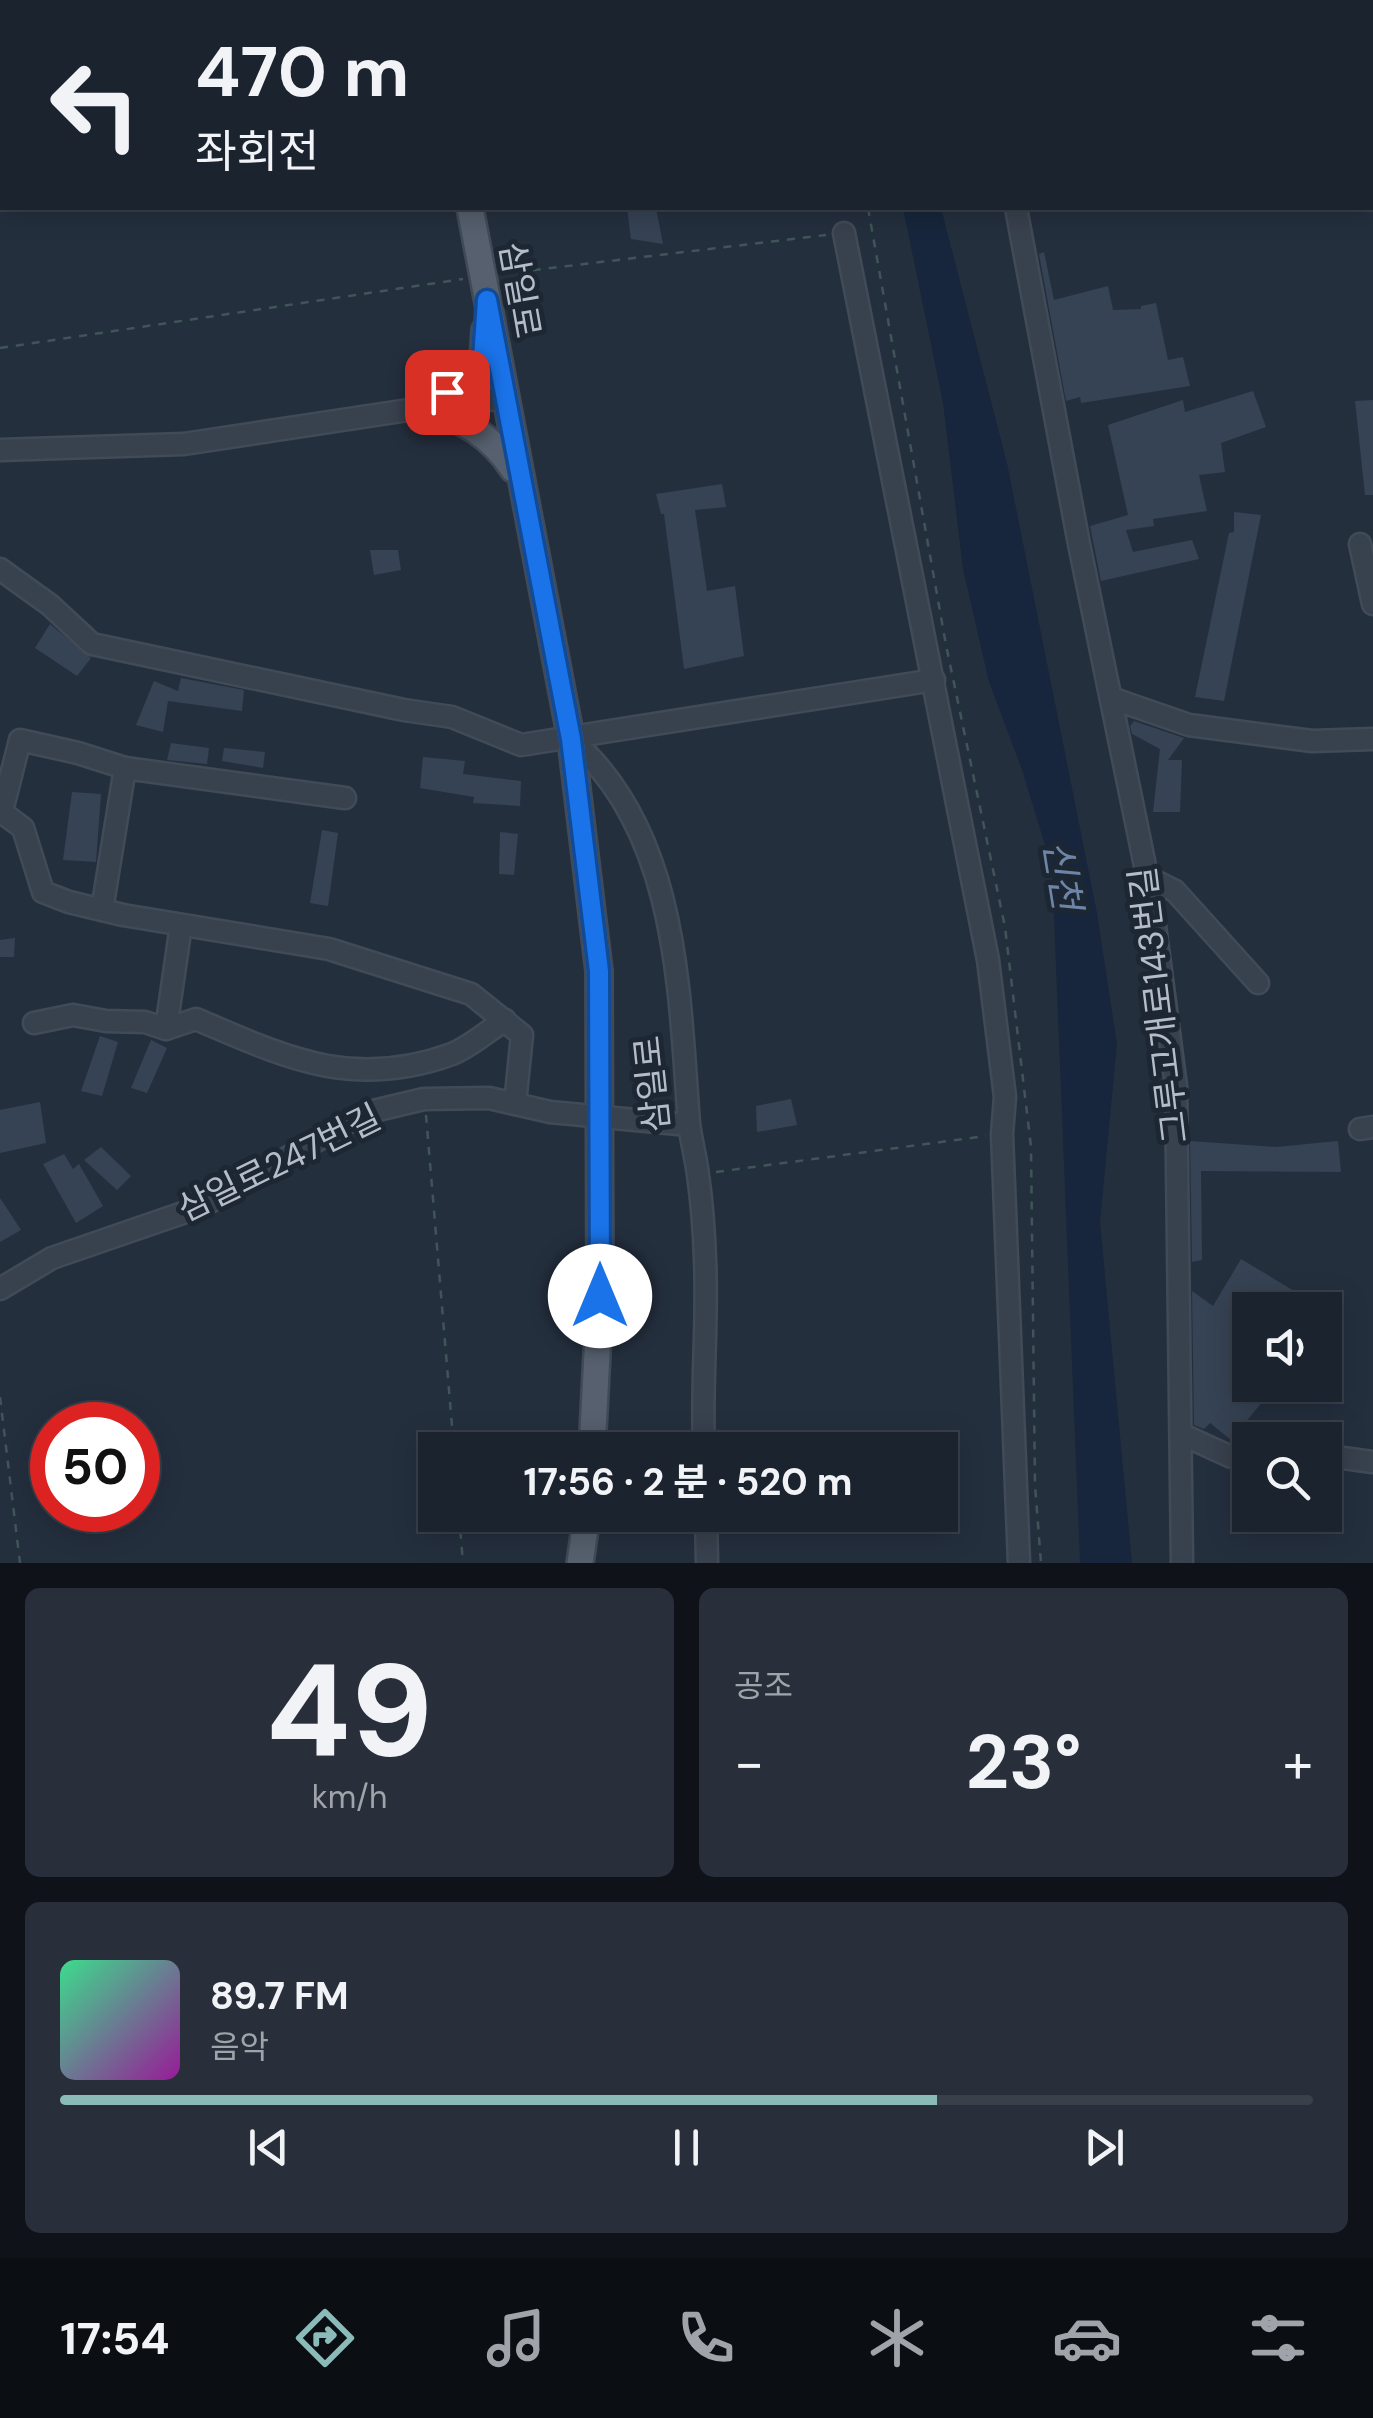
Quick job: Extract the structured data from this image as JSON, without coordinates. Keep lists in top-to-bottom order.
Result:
{
  "streets": {
    "main road": ["삼일로"],
    "street": ["그루고개로143번길", "삼일로247번길"]
  },
  "crossings": [
    ["삼일로", "삼일로247번길"]
  ],
  "water": ["신천"],
  "page": {
    "turn": ["470 m", "좌회전"],
    "limit": "50",
    "trip": "17:56 · 2 분 · 520 m",
    "tile": [
      ["49", "km/h"],
      "공조"
    ],
    "heat": ["−", "23°", "+"],
    "song": ["89.7 FM", "음악"],
    "tabs": "17:54"
  }
}
